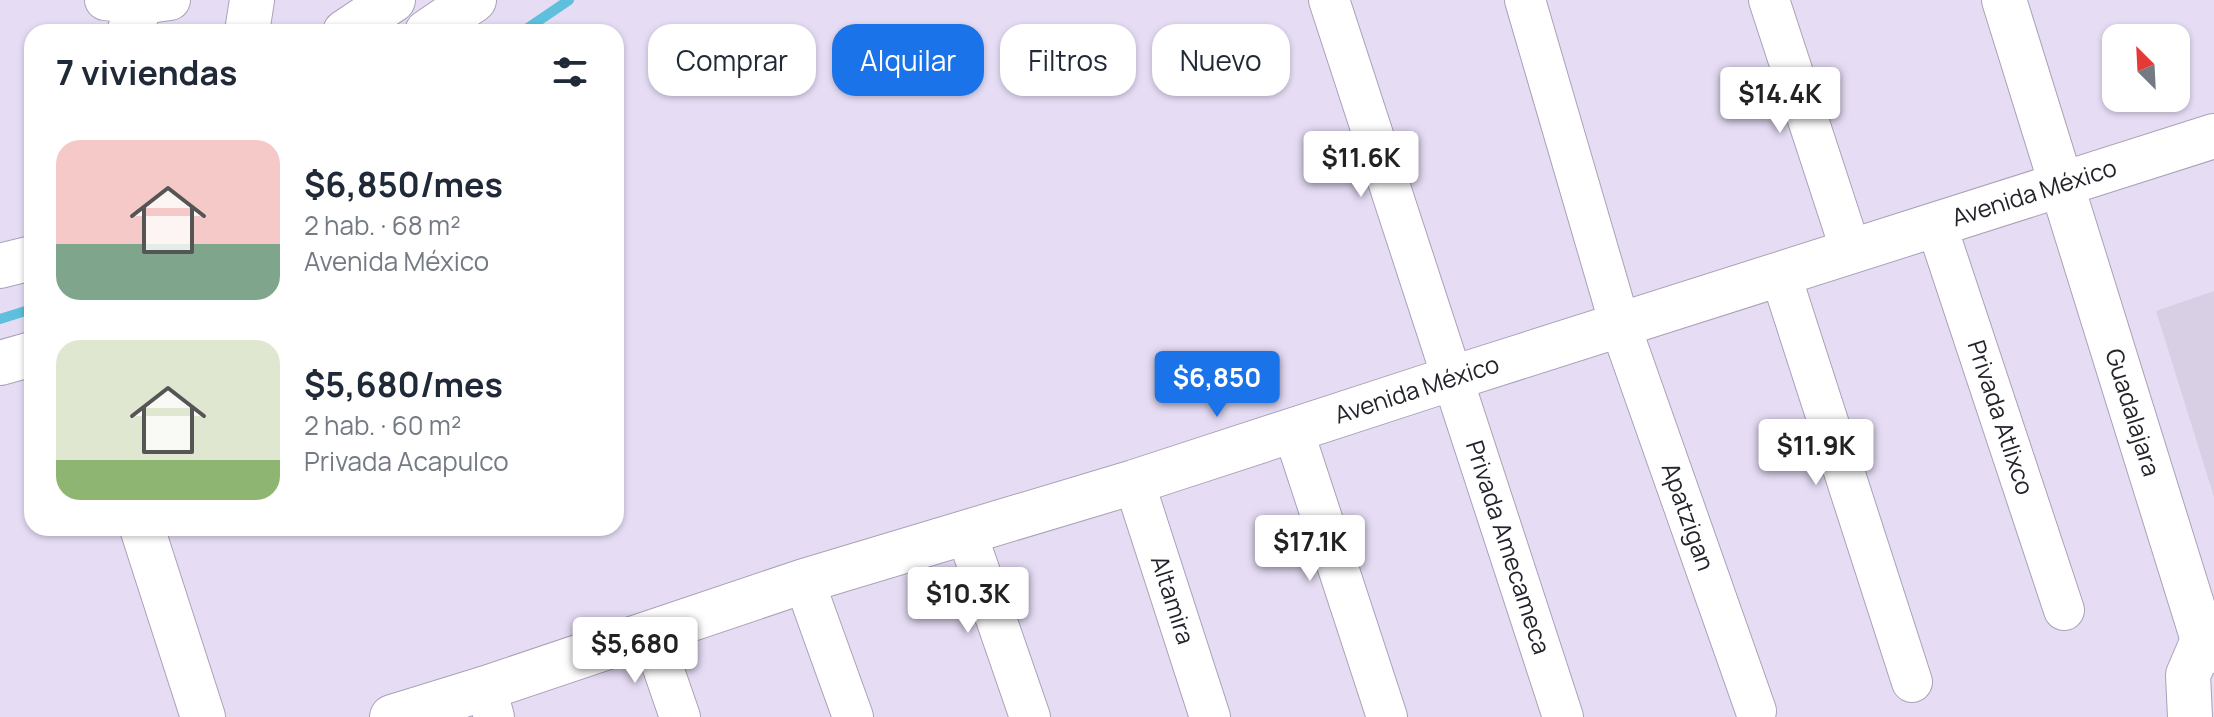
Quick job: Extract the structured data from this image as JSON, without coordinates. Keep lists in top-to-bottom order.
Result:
{
  "streets": {
    "street": [
      "Avenida México",
      "Guadalajara",
      "Privada Atlixco",
      "Apatzigan",
      "Privada Amecameca",
      "Altamira"
    ]
  },
  "crossings": [
    ["Avenida México", "Guadalajara"],
    ["Avenida México", "Privada Atlixco"],
    ["Avenida México", "Apatzigan"],
    ["Avenida México", "Privada Amecameca"],
    ["Avenida México", "Altamira"]
  ],
  "north": "top left",
  "page": {
    "chip": [
      "Comprar",
      "Alquilar",
      "Filtros",
      "Nuevo"
    ],
    "heading": "7 viviendas",
    "price": [
      "$14.4K",
      "$11.6K",
      "$6,850",
      "$11.9K",
      "$17.1K",
      "$10.3K",
      "$5,680"
    ],
    "list": [
      {
        "name": "$6,850/mes",
        "note": "2 hab. · 68 m² · Avenida México"
      },
      {
        "name": "$5,680/mes",
        "note": "2 hab. · 60 m² · Privada Acapulco"
      }
    ]
  }
}
